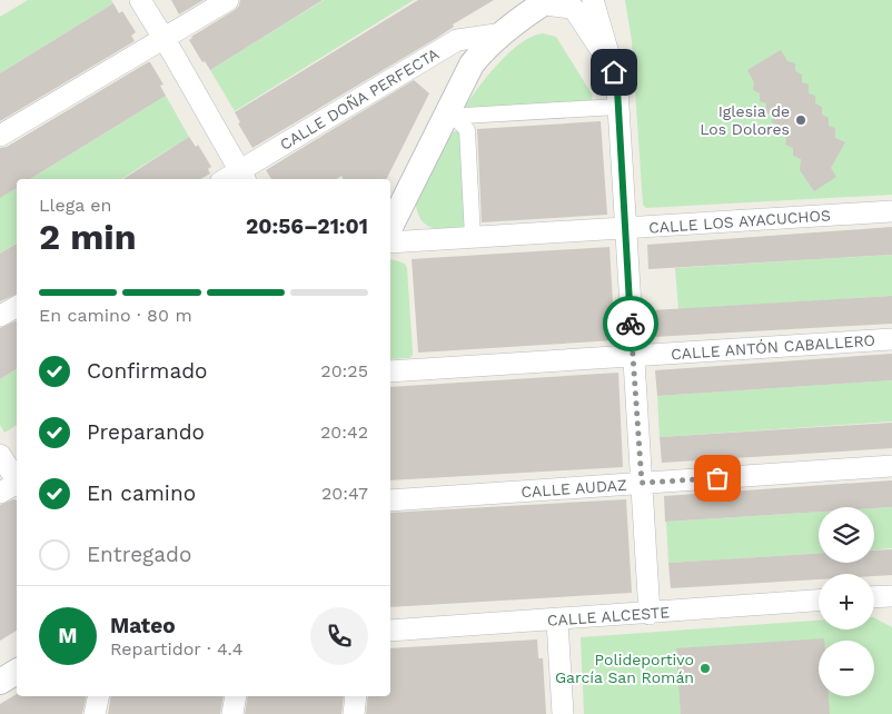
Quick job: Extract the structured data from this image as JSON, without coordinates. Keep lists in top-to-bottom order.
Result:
{
  "streets": {
    "street": [
      "CALLE DOÑA PERFECTA",
      "CALLE LOS AYACUCHOS",
      "CALLE ANTÓN CABALLERO",
      "CALLE AUDAZ",
      "CALLE ALCESTE"
    ]
  },
  "places": ["Iglesia de Los Dolores", "Polideportivo García San Román"],
  "page": {
    "heading": ["2 min", "Llega en", "20:56–21:01"],
    "panel": ["Mateo", "Repartidor · 4.4"],
    "bar": "En camino · 80 m",
    "list": [
      ["Confirmado", "20:25"],
      ["Preparando", "20:42"],
      ["En camino", "20:47"],
      "Entregado"
    ],
    "map_buttons": ["+", "−"],
    "round": "M"
  }
}
